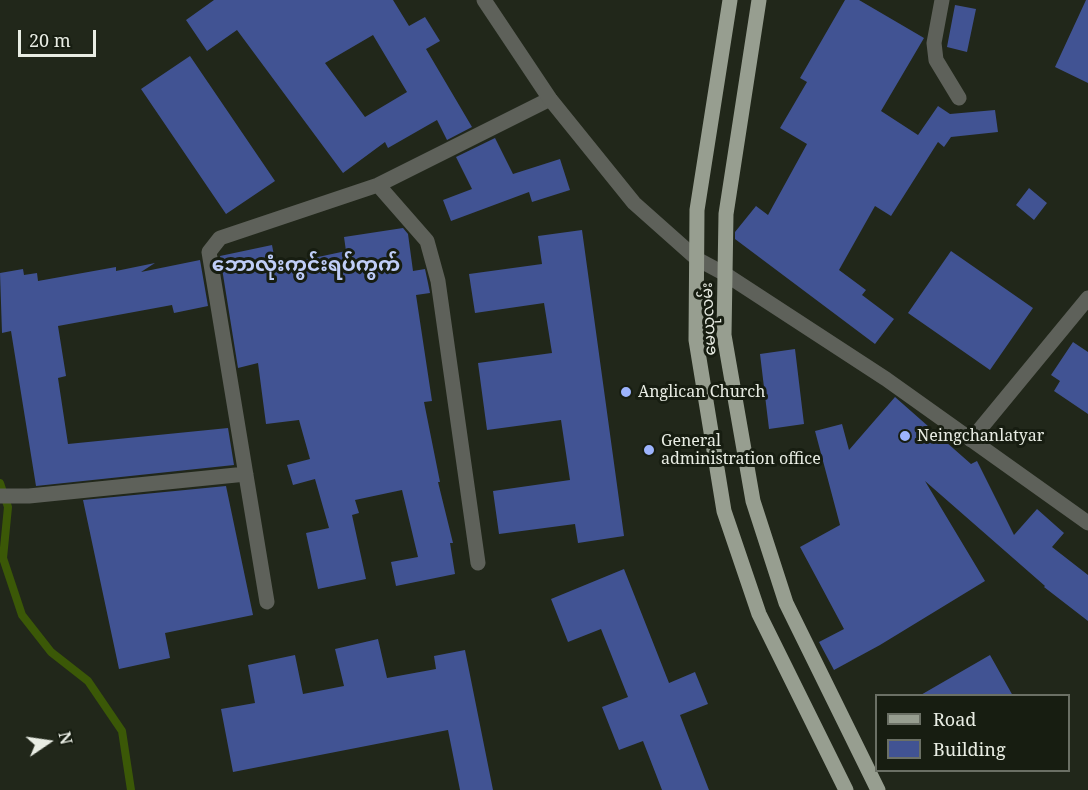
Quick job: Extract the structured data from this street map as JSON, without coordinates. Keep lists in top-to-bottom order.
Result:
{
  "streets": {
    "main road": ["မေယုလမ်း"]
  },
  "districts": ["ဘောလုံးကွင်းရပ်ကွက်"],
  "places": ["Anglican Church", "Neingchanlatyar", "General administration office"],
  "legend": ["Road", "Building"],
  "scale_bar": "20 m",
  "north": "right"
}
